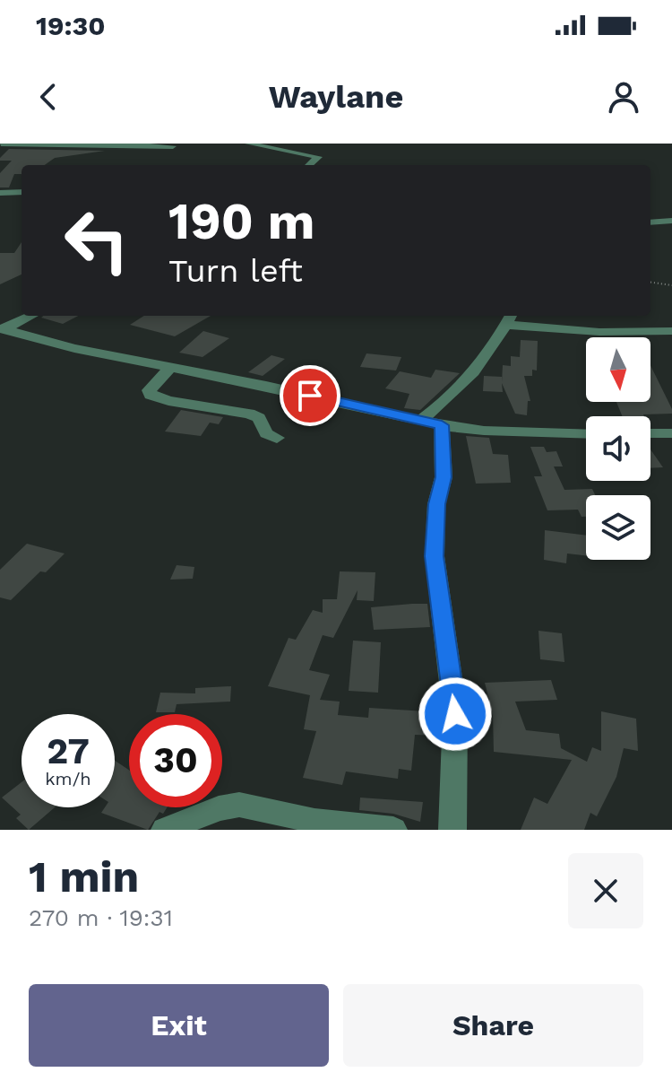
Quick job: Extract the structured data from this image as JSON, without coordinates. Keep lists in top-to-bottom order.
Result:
{
  "north": "bottom",
  "page": {
    "status": "19:30",
    "header": "Waylane",
    "turn": ["190 m", "Turn left"],
    "speed": "27 km/h",
    "limit": "30",
    "heading": ["1 min", "270 m · 19:31"],
    "buttons": ["Exit", "Share"]
  }
}
